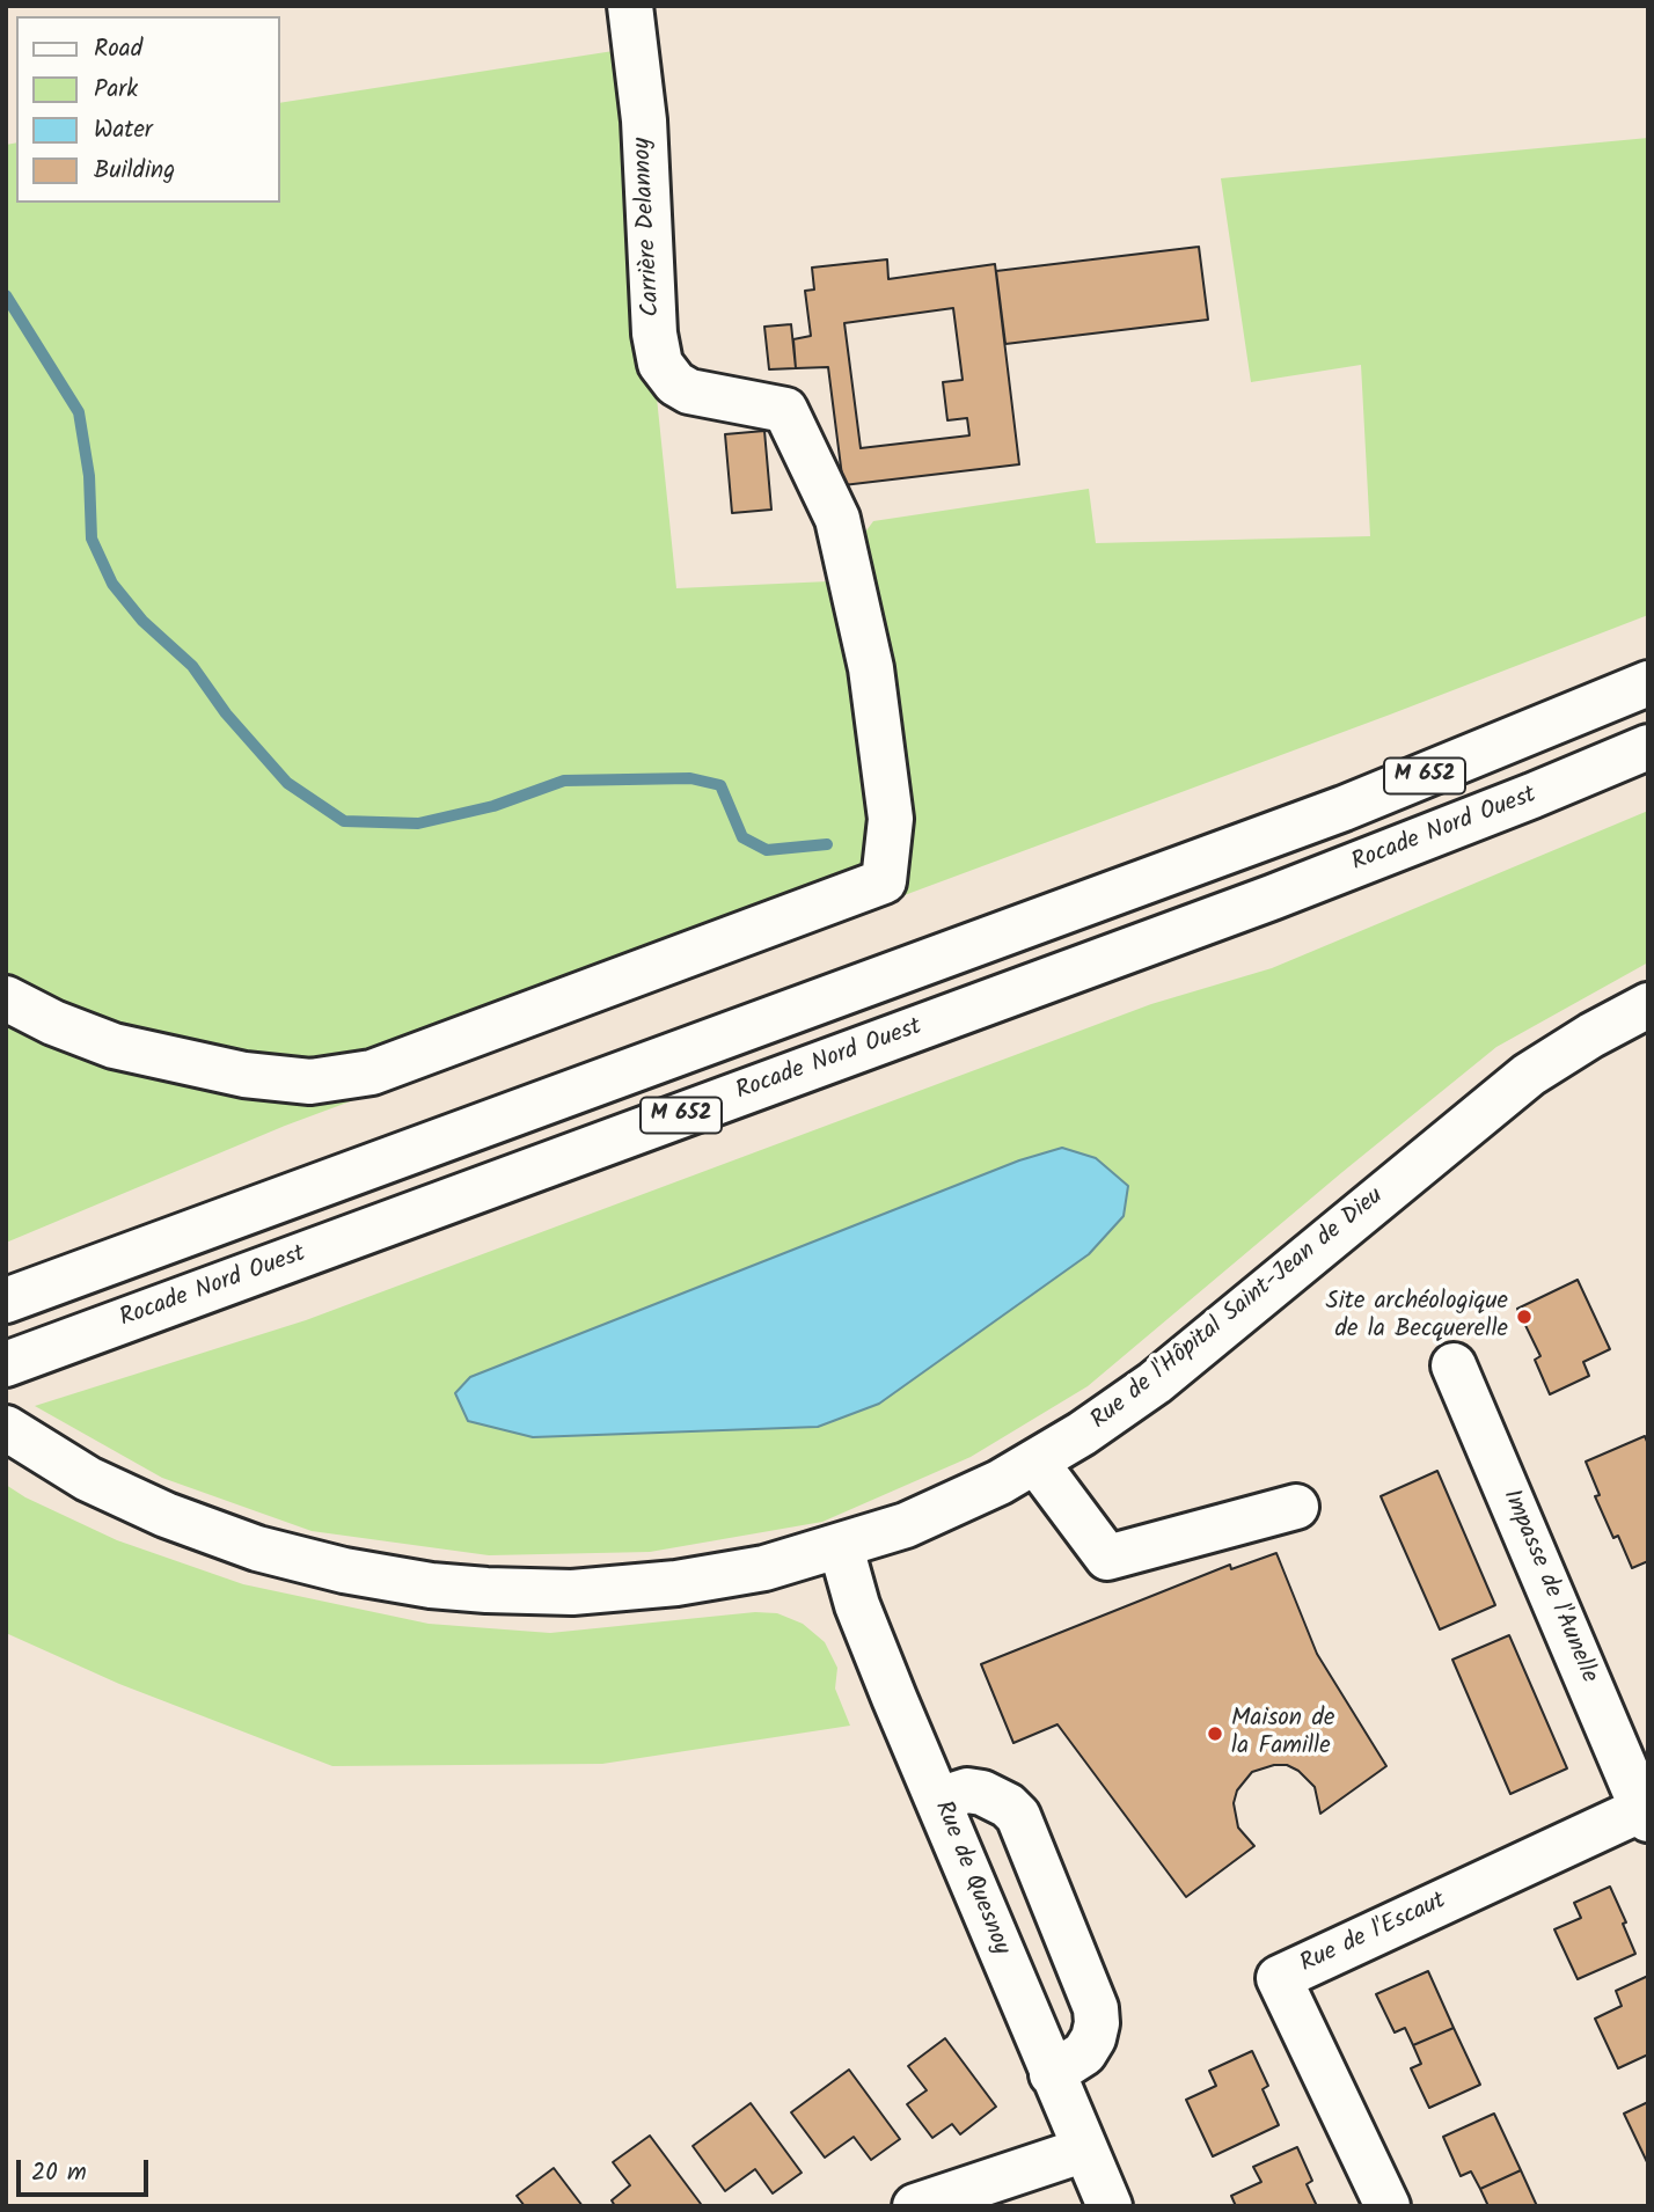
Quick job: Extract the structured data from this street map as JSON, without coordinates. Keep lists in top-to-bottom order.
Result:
{
  "streets": {
    "main road": [
      "Carrière Delannoy",
      "M 652",
      "Rocade Nord Ouest",
      "Rue de l'Hôpital Saint-Jean de Dieu",
      "Impasse de l'Aunelle",
      "Rue de Quesnoy",
      "Rue de l'Escaut"
    ]
  },
  "crossings": [
    ["Rue de l'Hôpital Saint-Jean de Dieu", "Rue de Quesnoy"],
    ["Impasse de l'Aunelle", "Rue de l'Escaut"]
  ],
  "places": ["Site archéologique de la Becquerelle", "Maison de la Famille"],
  "legend": [
    "Road",
    "Park",
    "Water",
    "Building"
  ],
  "scale_bar": "20 m"
}
